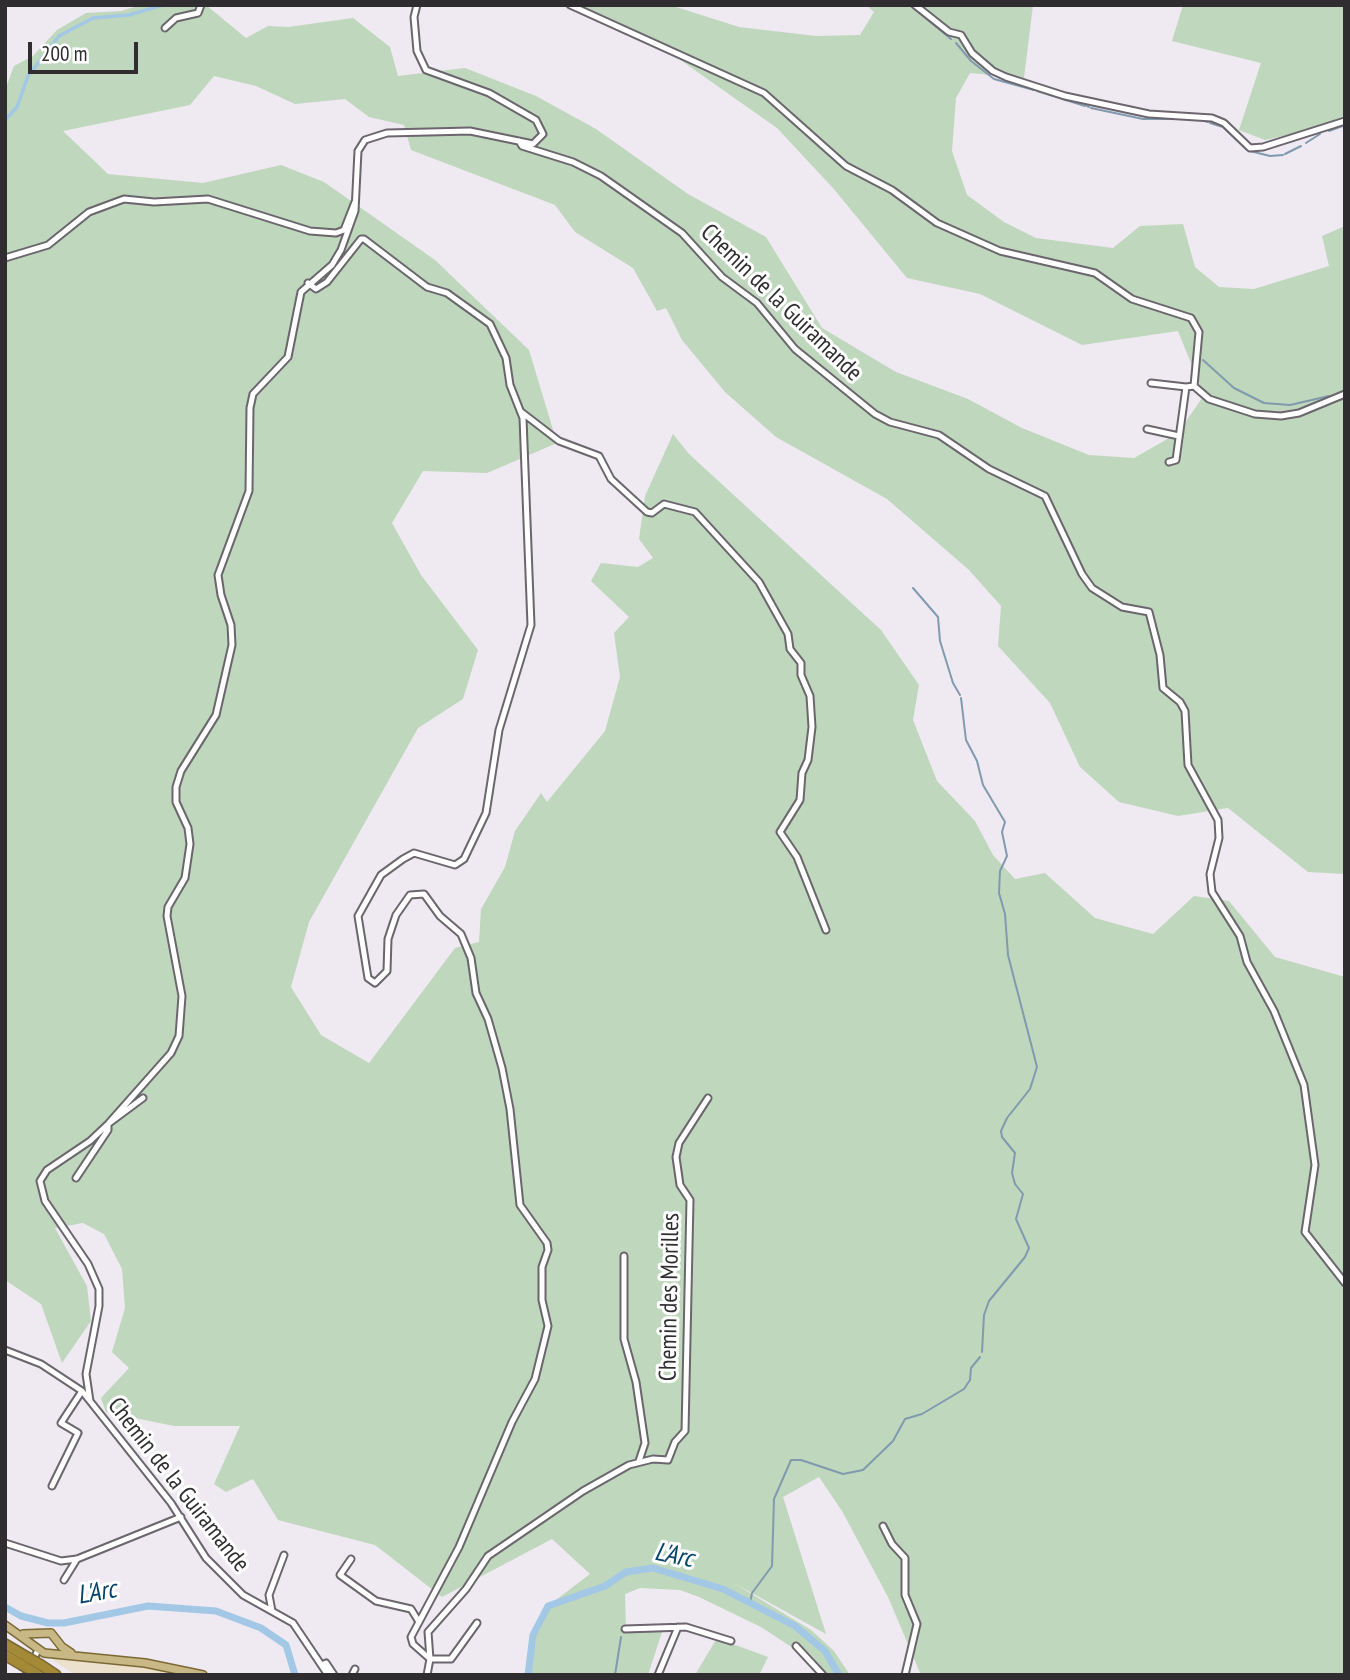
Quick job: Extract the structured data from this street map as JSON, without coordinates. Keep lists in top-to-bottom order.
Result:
{
  "streets": {
    "street": ["Chemin de la Guiramande", "Chemin des Morilles"]
  },
  "water": ["L'Arc"],
  "scale_bar": "200 m"
}
